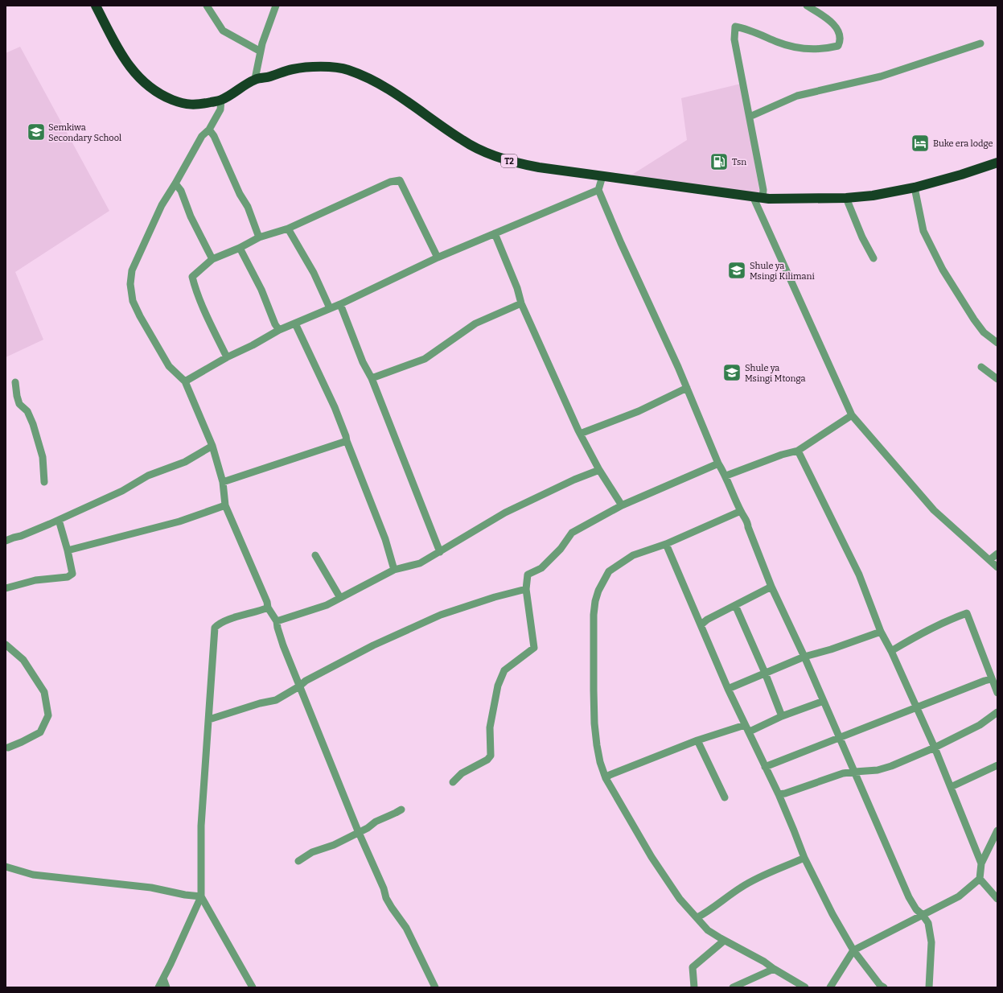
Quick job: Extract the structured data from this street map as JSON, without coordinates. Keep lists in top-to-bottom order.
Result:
{
  "streets": {
    "highway": ["T2"]
  },
  "places": {
    "school or university": ["Semkiwa Secondary School", "Shule ya Msingi Kilimani", "Shule ya Msingi Mtonga"],
    "hotel": ["Buke era lodge"],
    "fuel station": ["Tsn"]
  }
}
